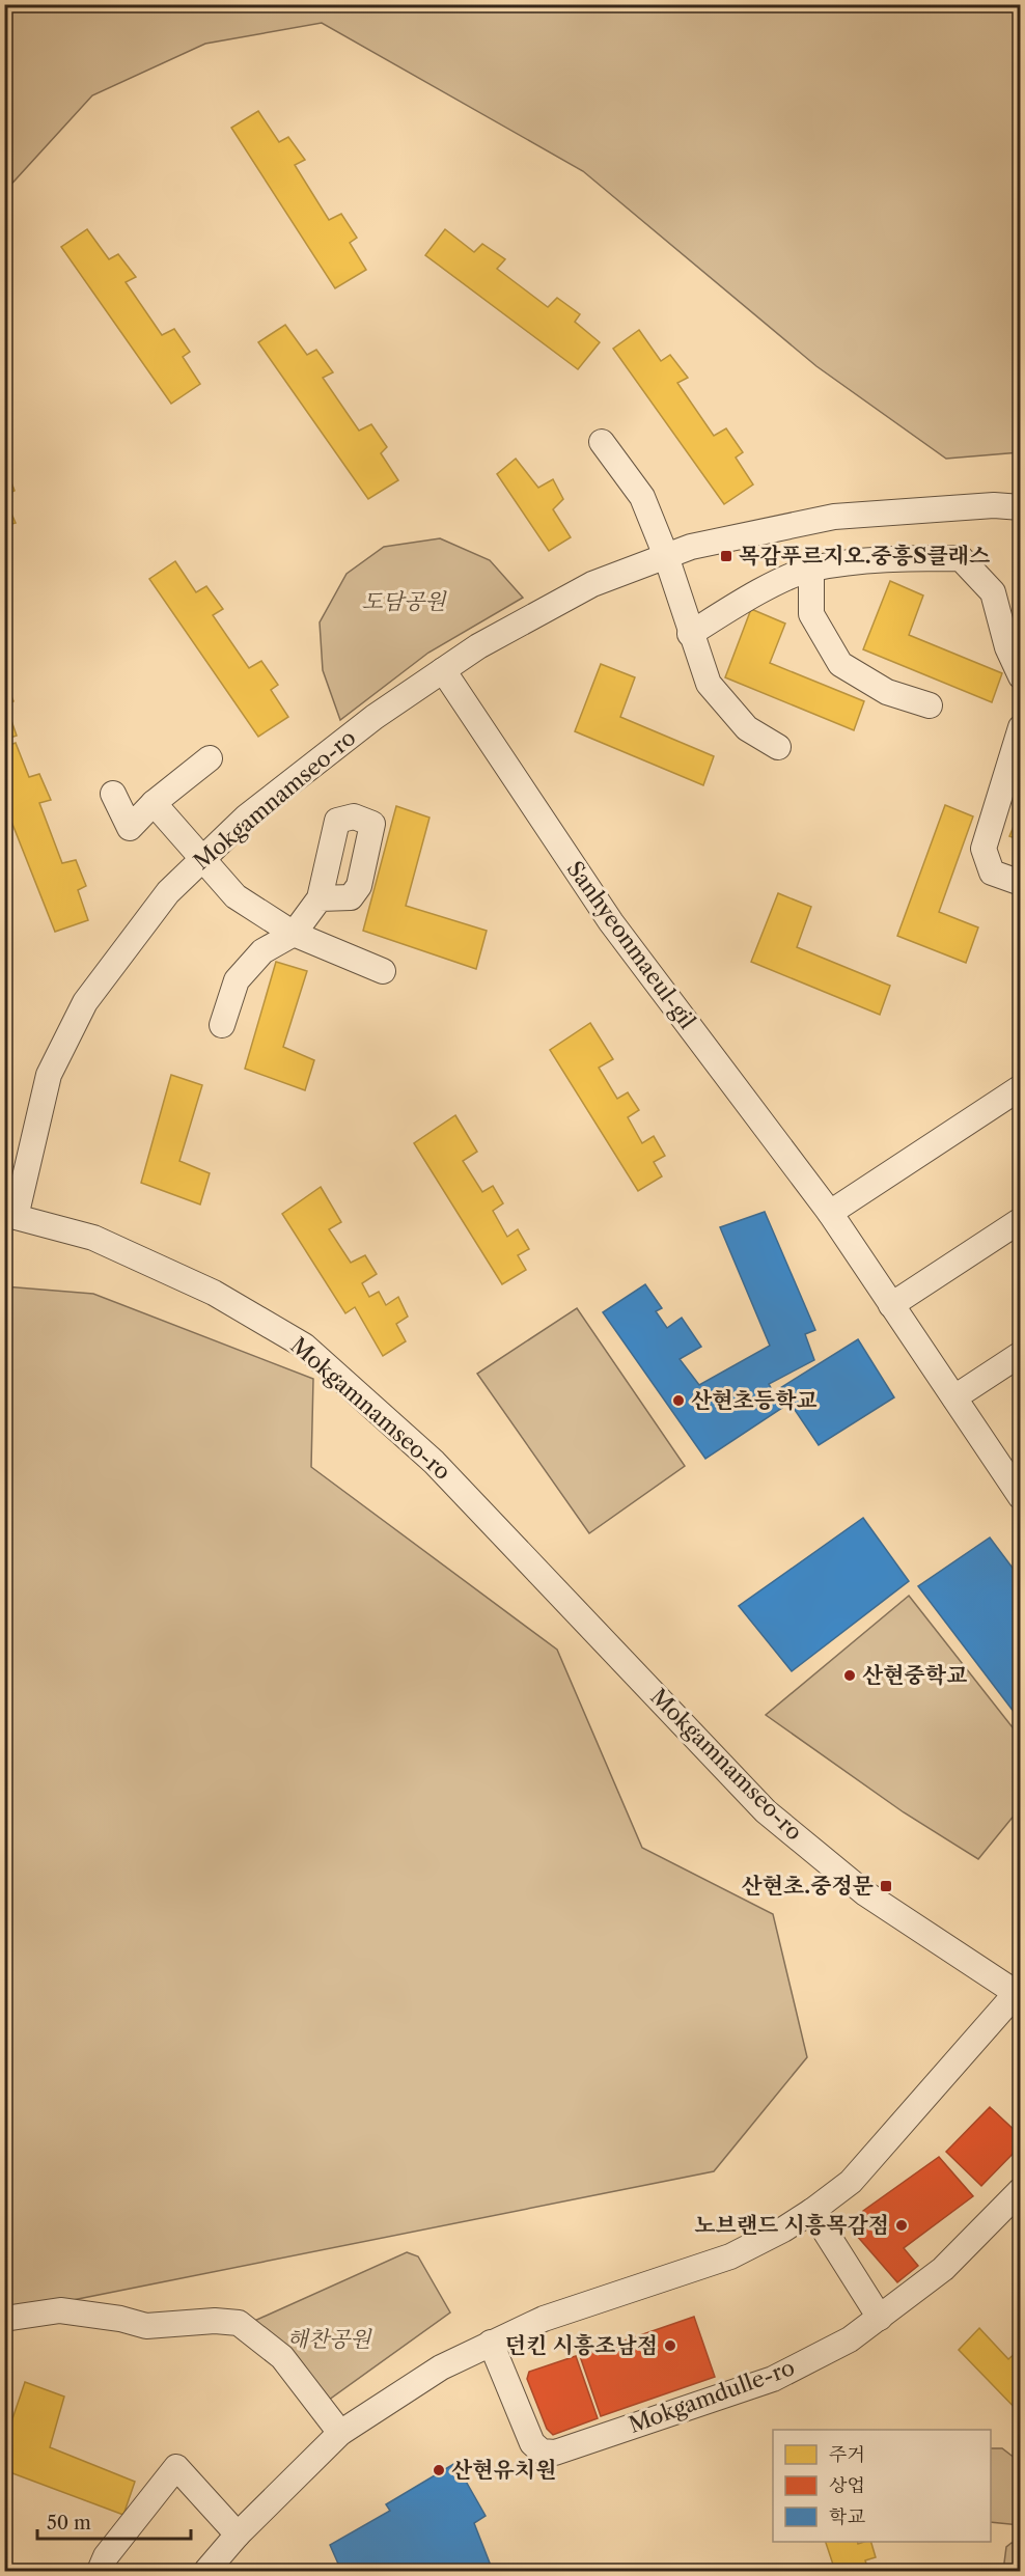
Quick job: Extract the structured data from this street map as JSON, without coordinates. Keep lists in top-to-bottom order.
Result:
{
  "streets": {
    "street": ["Mokgamnamseo-ro", "Sanhyeonmaeul-gil", "Mokgamdulle-ro"]
  },
  "crossings": [
    ["Mokgamnamseo-ro", "Sanhyeonmaeul-gil"]
  ],
  "parks": ["도담공원", "해찬공원"],
  "places": {
    "transit": ["목감푸르지오.중흥S클래스", "산현초.중정문"],
    "other": [
      "산현초등학교",
      "산현중학교",
      "노브랜드 시흥목감점",
      "던킨 시흥조남점",
      "산현유치원"
    ]
  },
  "legend": ["주거", "상업", "학교"],
  "scale_bar": "50 m"
}
